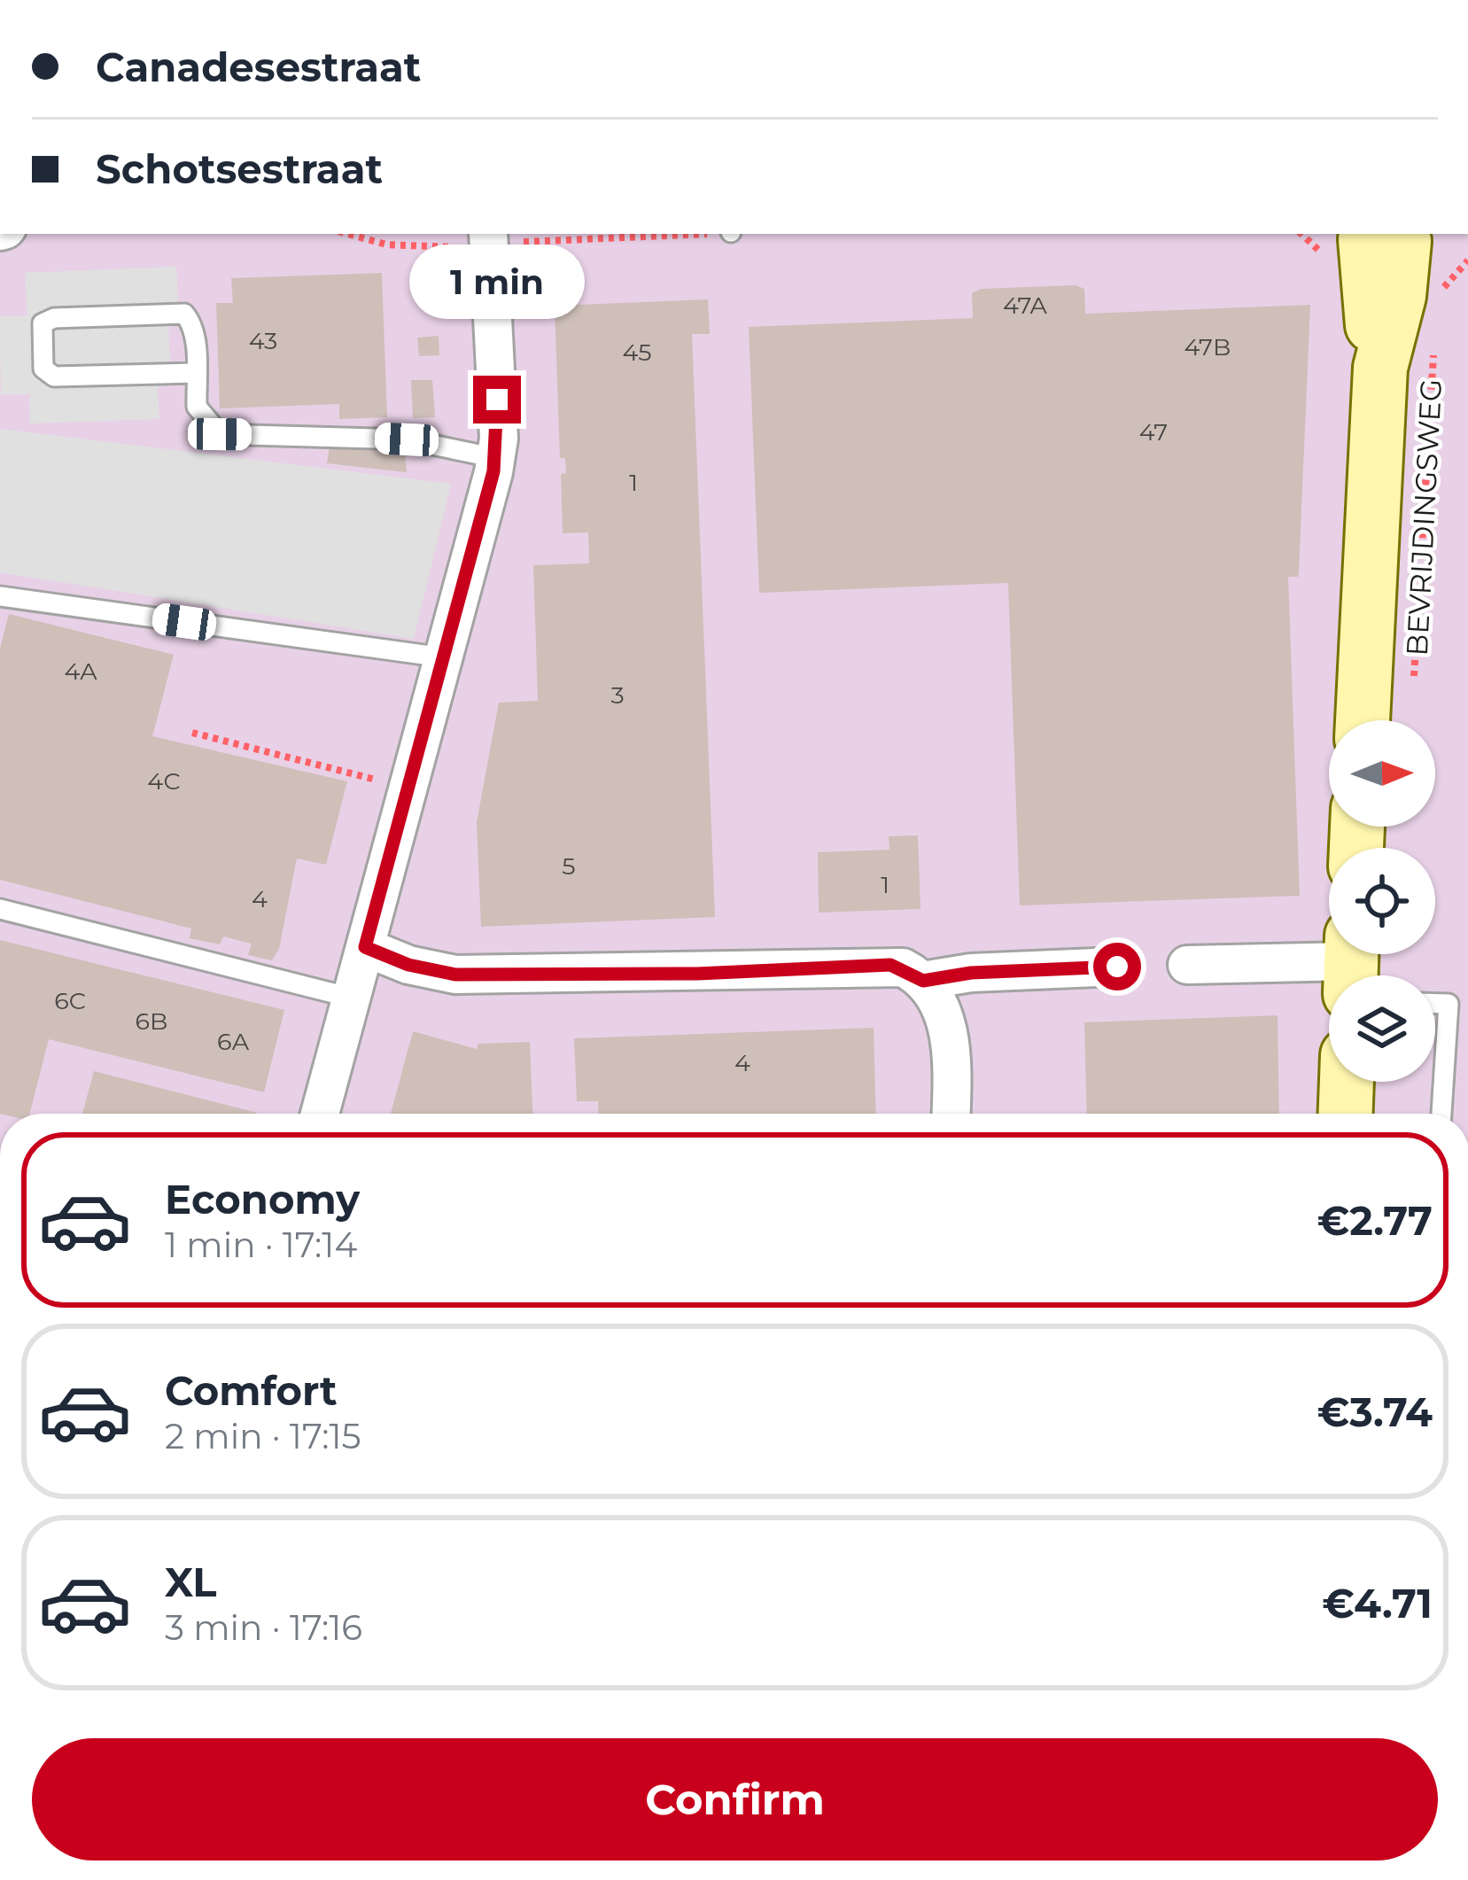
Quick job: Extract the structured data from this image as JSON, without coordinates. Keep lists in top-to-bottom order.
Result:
{
  "streets": {
    "main road": ["BEVRIJDINGSWEG"]
  },
  "house_numbers": [
    "47A",
    "43",
    "47B",
    "45",
    "47",
    "1",
    "4A",
    "3",
    "4C",
    "5",
    "1",
    "4",
    "6C",
    "6B",
    "6A",
    "4"
  ],
  "north": "right",
  "page": {
    "banner": ["Canadesestraat", "Schotsestraat"],
    "bubble": "1 min",
    "list": [
      {
        "name": "Economy",
        "note": "1 min · 17:14",
        "value": "€2.77"
      },
      {
        "name": "Comfort",
        "note": "2 min · 17:15",
        "value": "€3.74"
      },
      {
        "name": "XL",
        "note": "3 min · 17:16",
        "value": "€4.71"
      }
    ],
    "buttons": "Confirm"
  }
}
